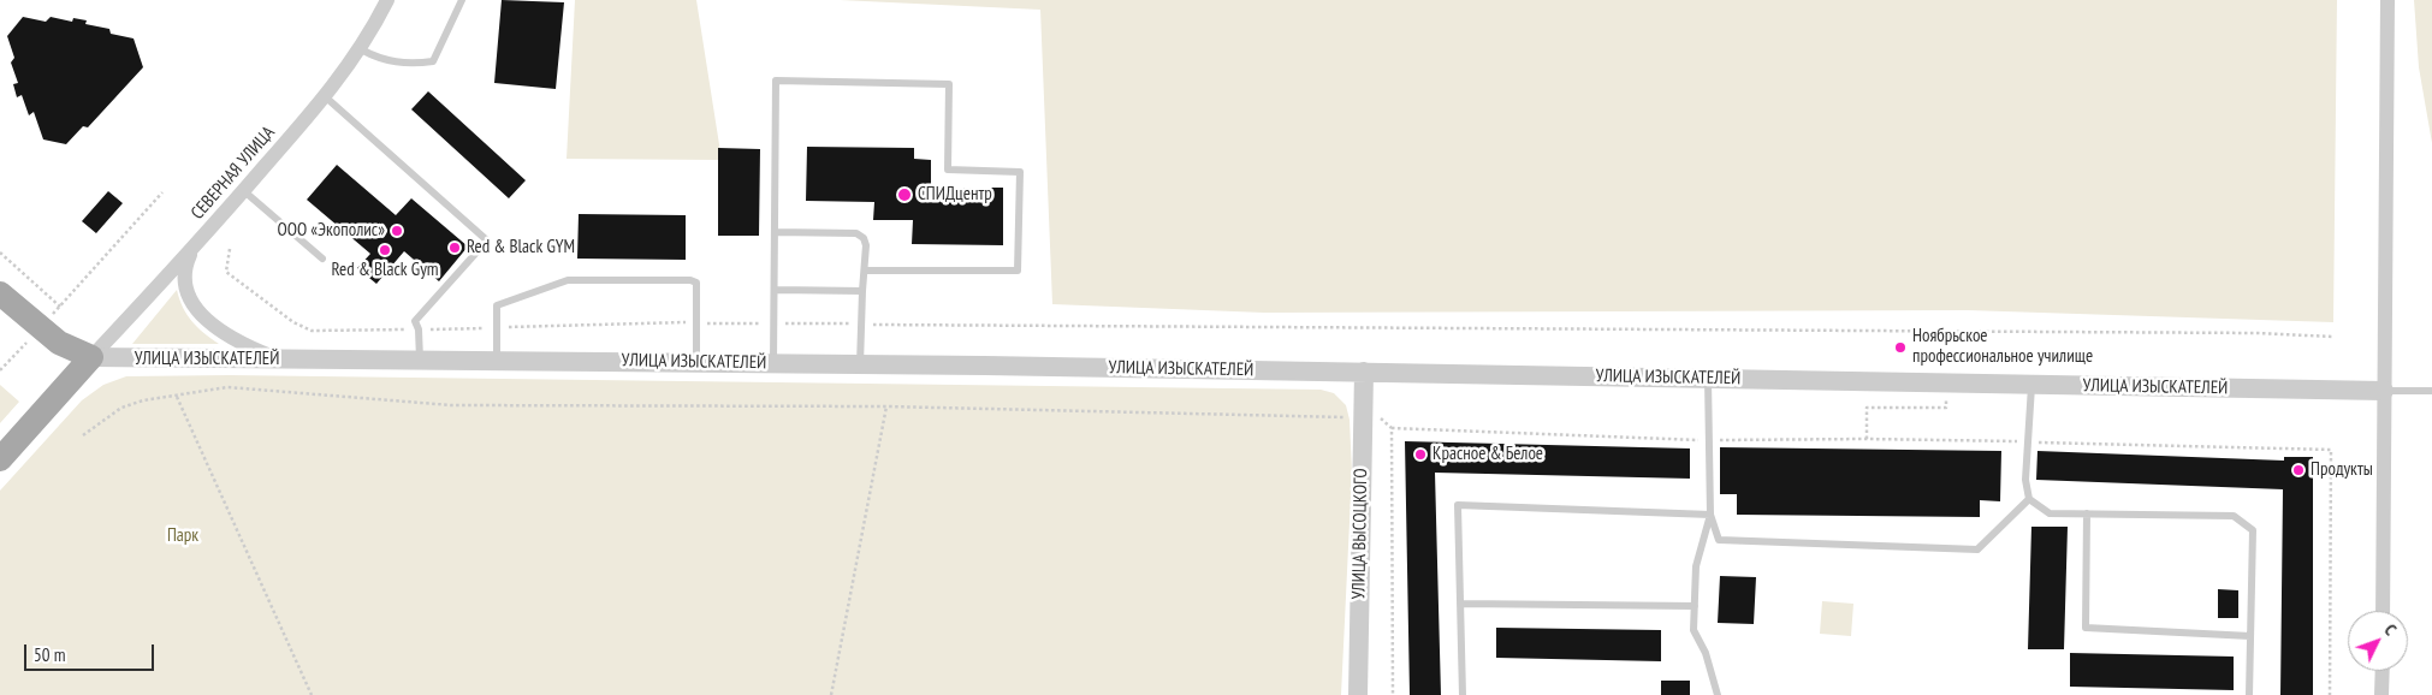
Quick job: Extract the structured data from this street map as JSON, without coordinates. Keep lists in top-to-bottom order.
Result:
{
  "streets": {
    "main road": ["УЛИЦА ИЗЫСКАТЕЛЕЙ"],
    "street": ["СЕВЕРНАЯ УЛИЦА", "УЛИЦА ВЫСОЦКОГО"]
  },
  "crossings": [
    ["СЕВЕРНАЯ УЛИЦА", "УЛИЦА ИЗЫСКАТЕЛЕЙ"],
    ["УЛИЦА ИЗЫСКАТЕЛЕЙ", "УЛИЦА ВЫСОЦКОГО"]
  ],
  "parks": ["Парк"],
  "places": [
    "СПИДцентр",
    "ООО «Экополис»",
    "Red & Black GYM",
    "Red & Black Gym",
    "Ноябрьское профессиональное училище",
    "Красное & Белое",
    "Продукты"
  ],
  "scale_bar": "50 m",
  "north": "top right"
}
